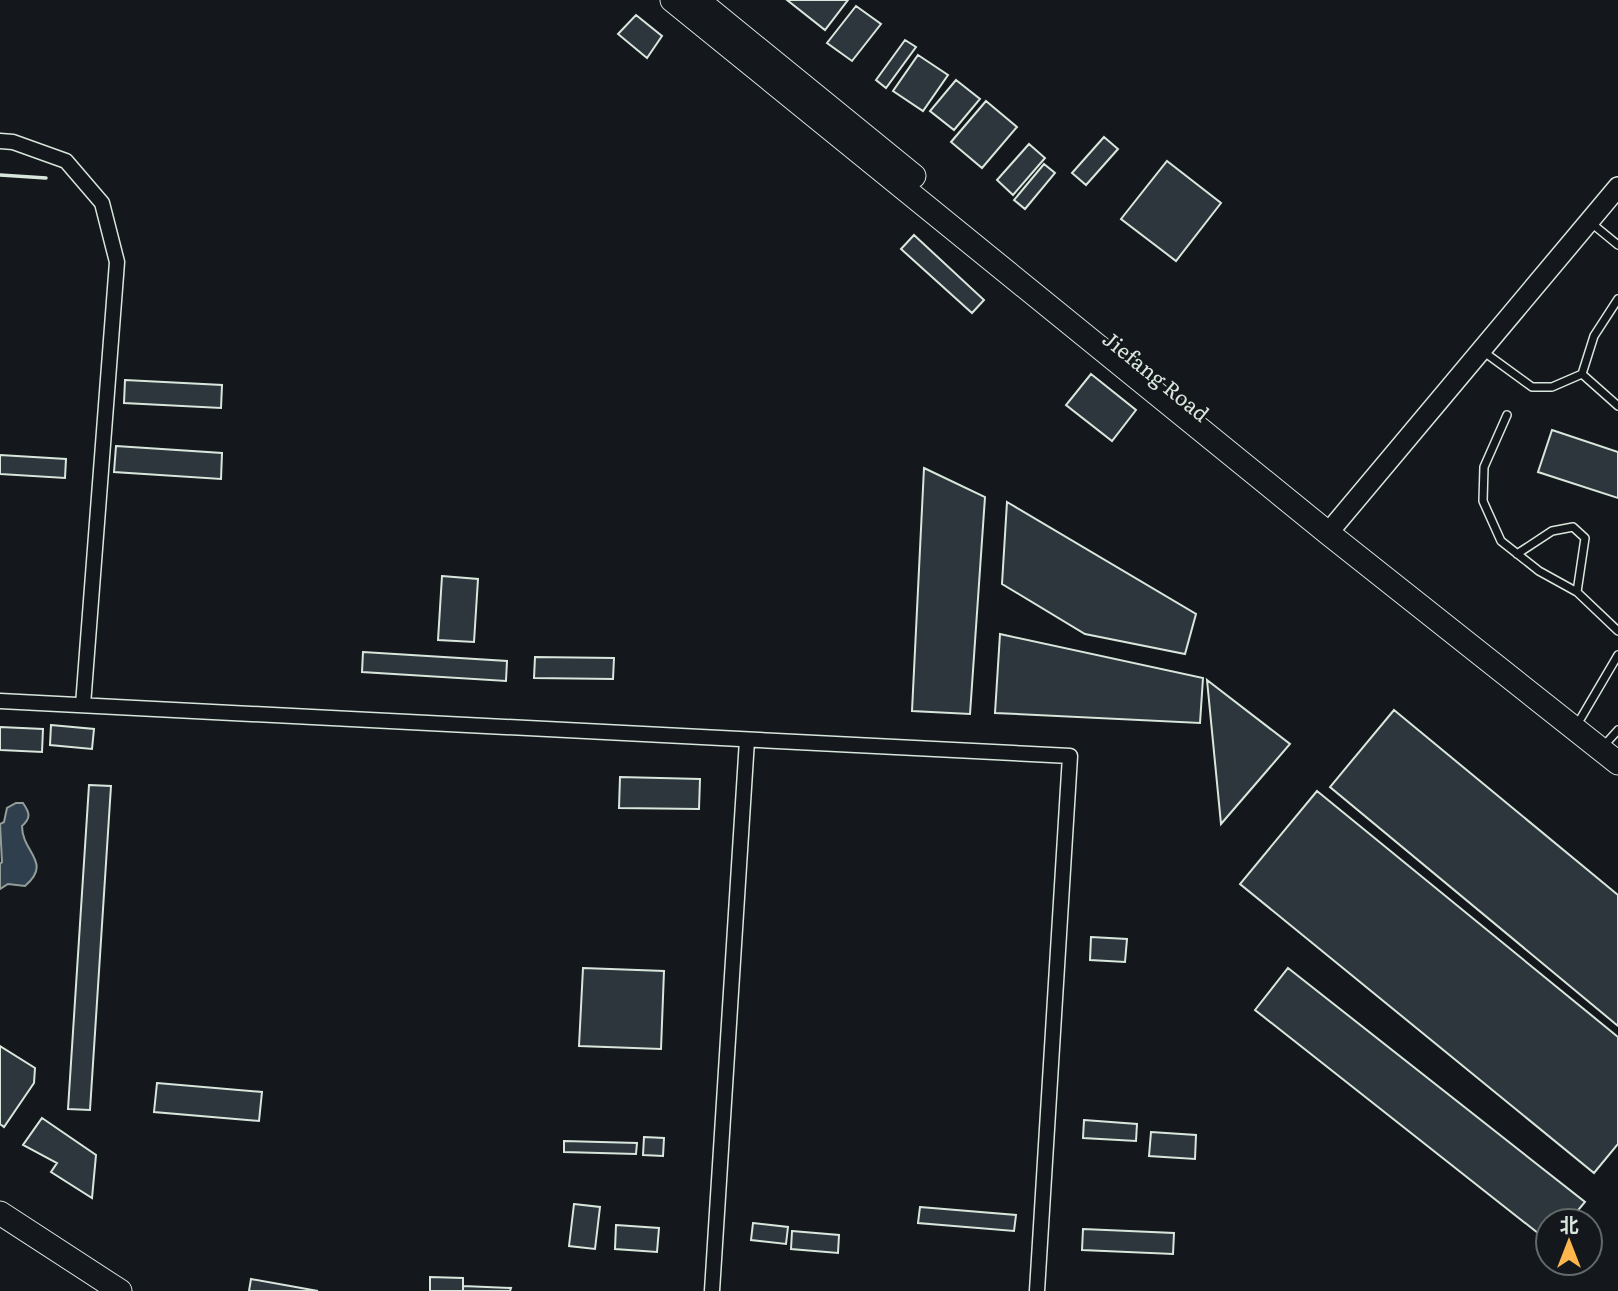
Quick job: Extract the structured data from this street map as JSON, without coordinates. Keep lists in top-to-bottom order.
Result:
{
  "streets": {
    "main road": ["Jiefang Road"]
  },
  "north": "top"
}
